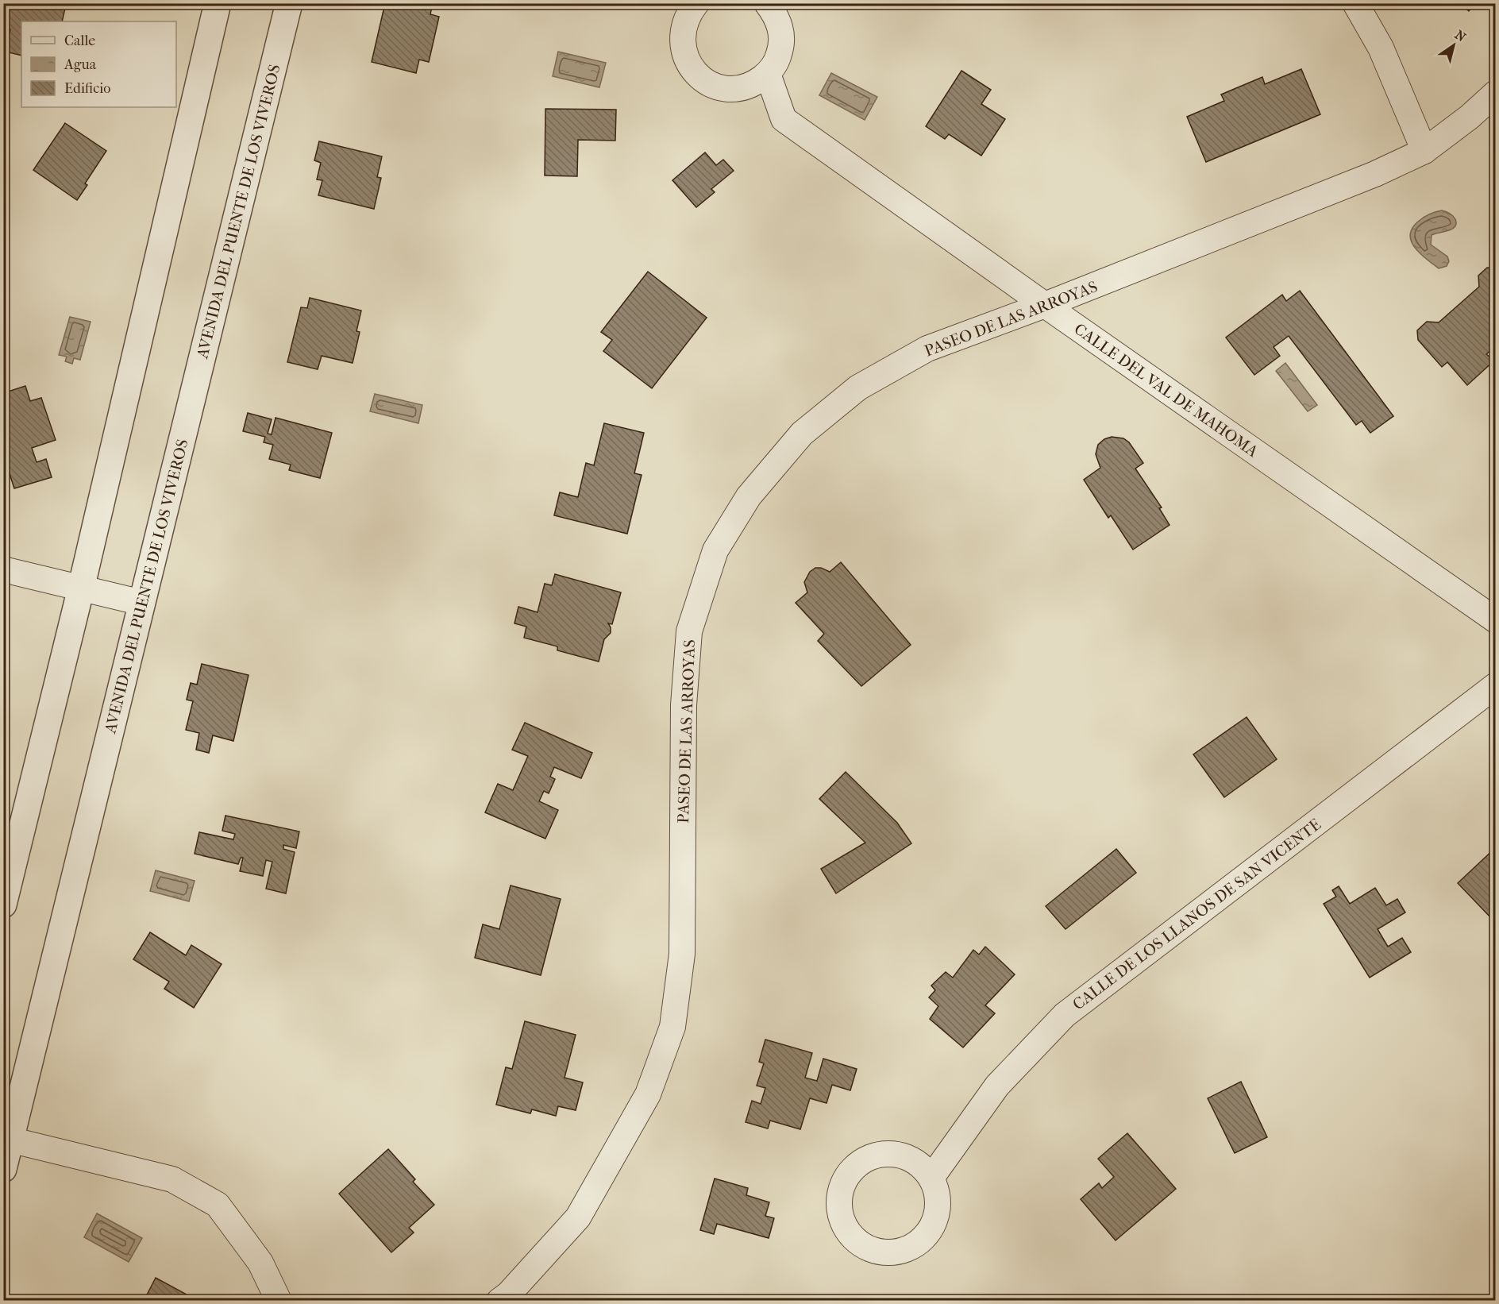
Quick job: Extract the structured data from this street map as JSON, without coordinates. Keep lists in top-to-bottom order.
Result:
{
  "streets": {
    "street": [
      "AVENIDA DEL PUENTE DE LOS VIVEROS",
      "PASEO DE LAS ARROYAS",
      "CALLE DEL VAL DE MAHOMA",
      "CALLE DE LOS LLANOS DE SAN VICENTE"
    ]
  },
  "crossings": [
    ["PASEO DE LAS ARROYAS", "CALLE DEL VAL DE MAHOMA"]
  ],
  "legend": ["Calle", "Agua", "Edificio"],
  "north": "top right"
}
